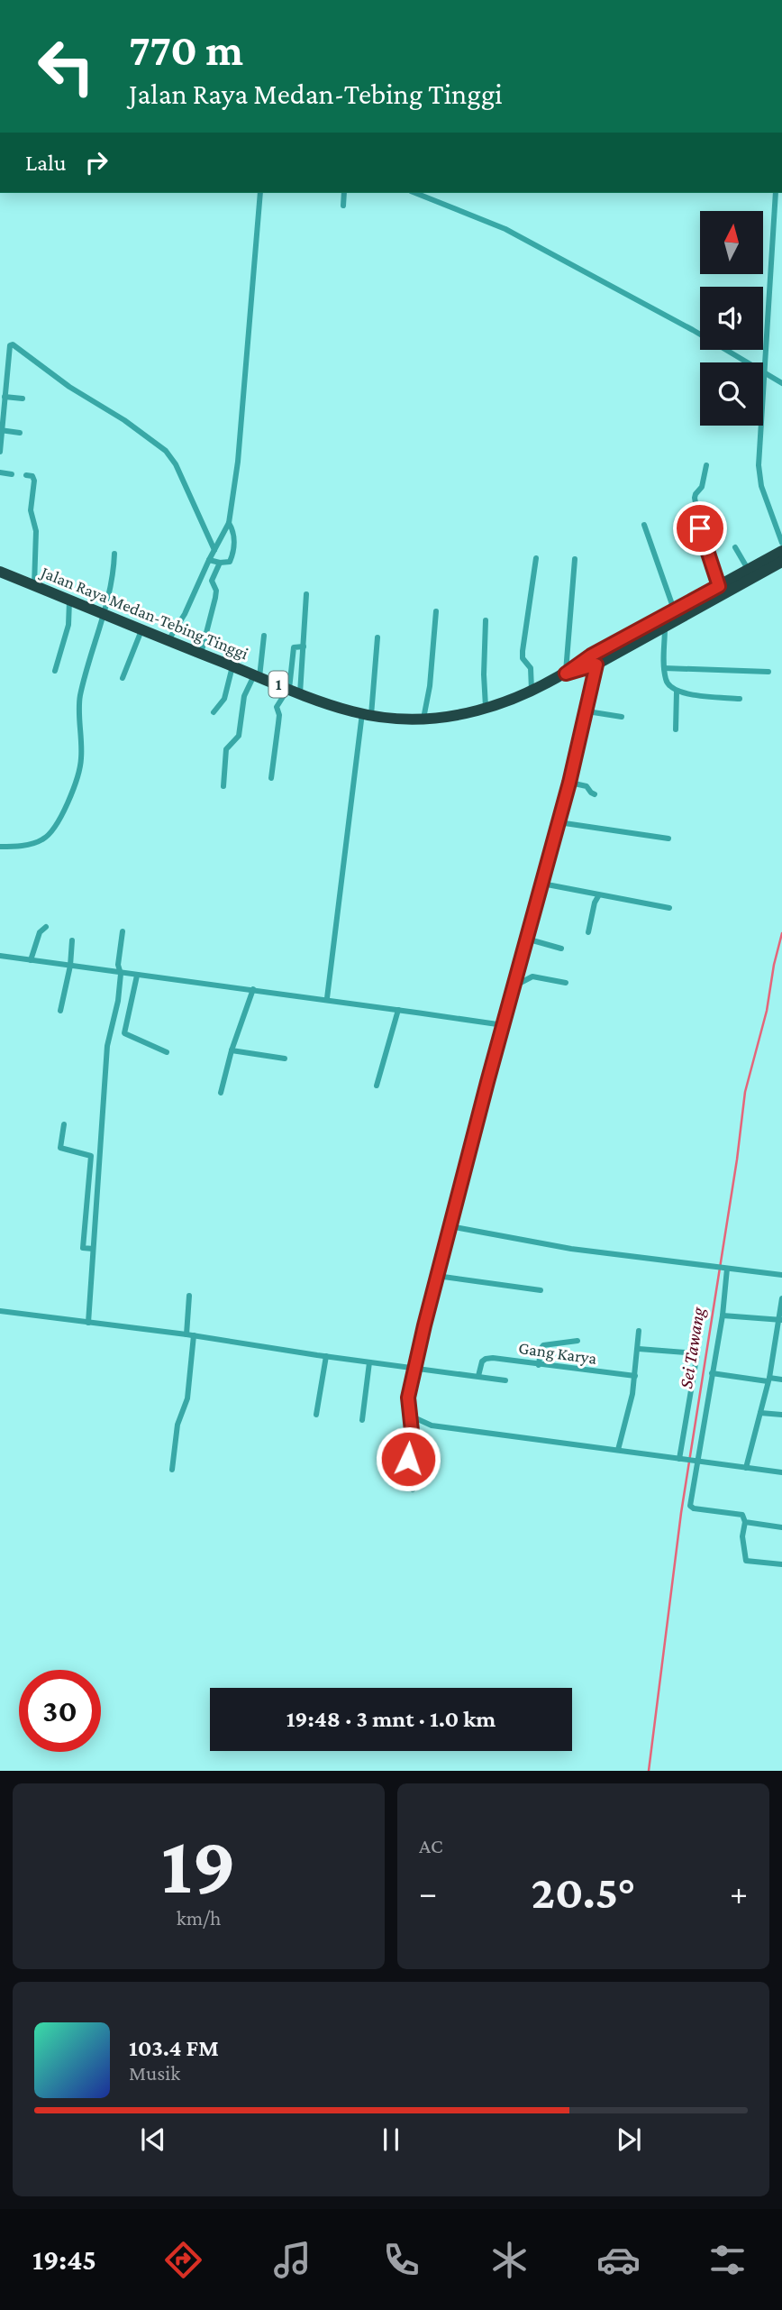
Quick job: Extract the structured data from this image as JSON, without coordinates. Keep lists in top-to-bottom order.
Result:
{
  "streets": {
    "highway": ["Jalan Raya Medan-Tebing Tinggi", "1"],
    "street": ["Gang Karya"]
  },
  "water": ["Sei Tawang"],
  "north": "top",
  "page": {
    "turn": ["770 m", "Jalan Raya Medan-Tebing Tinggi"],
    "then": "Lalu",
    "limit": "30",
    "trip": "19:48 · 3 mnt · 1.0 km",
    "tile": [
      ["19", "km/h"],
      "AC"
    ],
    "heat": ["−", "20.5°", "+"],
    "song": ["103.4 FM", "Musik"],
    "tabs": "19:45"
  }
}
